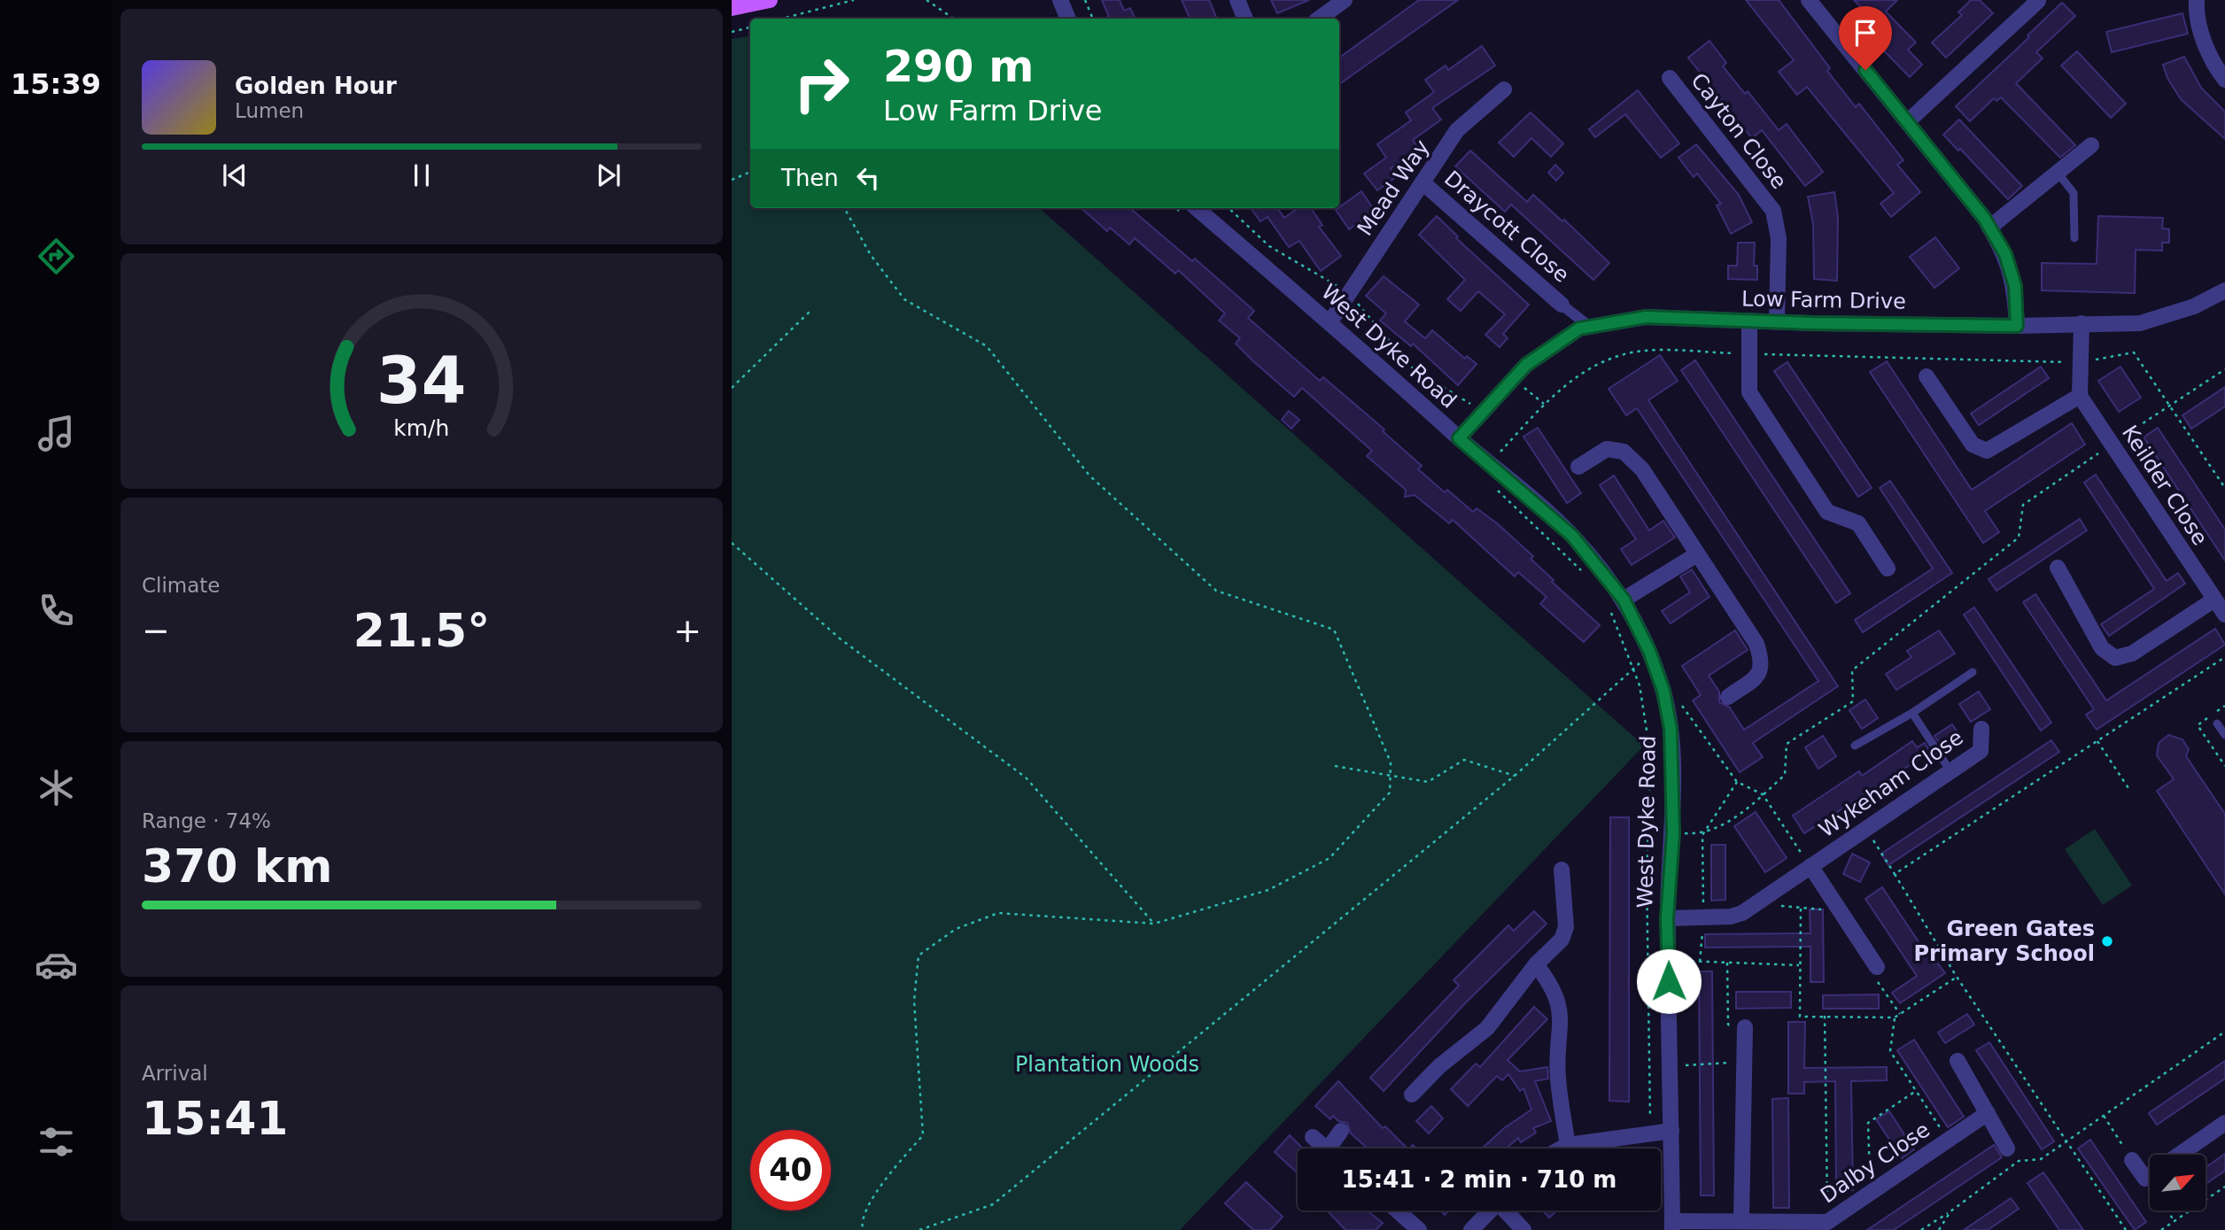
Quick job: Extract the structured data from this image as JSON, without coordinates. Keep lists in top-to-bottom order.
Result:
{
  "streets": {
    "street": [
      "Cayton Close",
      "Mead Way",
      "Draycott Close",
      "Low Farm Drive",
      "West Dyke Road",
      "Keilder Close",
      "Wykeham Close",
      "Dalby Close"
    ]
  },
  "crossings": [
    ["Cayton Close", "Low Farm Drive"],
    ["Mead Way", "Draycott Close"],
    ["Mead Way", "West Dyke Road"],
    ["Low Farm Drive", "West Dyke Road"],
    ["West Dyke Road", "Wykeham Close"],
    ["West Dyke Road", "Dalby Close"]
  ],
  "parks": ["Plantation Woods"],
  "places": ["Green Gates Primary School"],
  "north": "top right",
  "page": {
    "tabs": "15:39",
    "turn": ["290 m", "Low Farm Drive"],
    "song": ["Golden Hour", "Lumen"],
    "then": "Then",
    "tile": [
      "Climate",
      ["Range · 74%", "370 km"],
      ["Arrival", "15:41"]
    ],
    "heat": ["−", "21.5°", "+"],
    "limit": "40",
    "trip": "15:41 · 2 min · 710 m",
    "gauge": ["34", "km/h"]
  }
}
